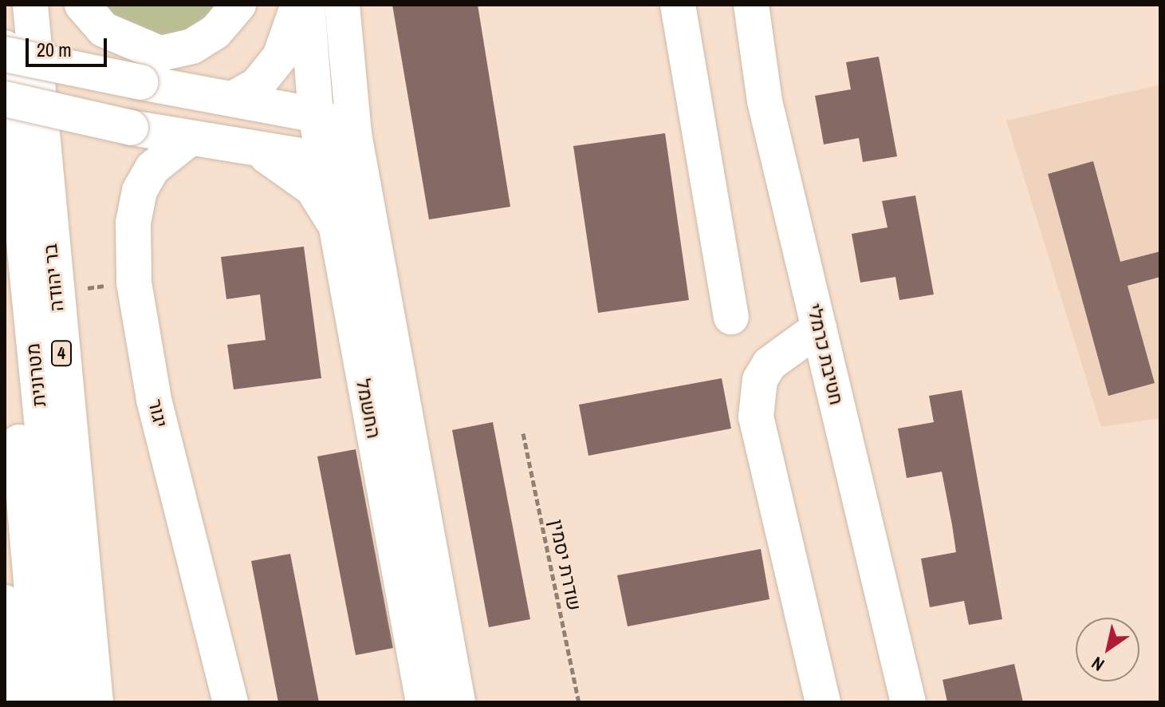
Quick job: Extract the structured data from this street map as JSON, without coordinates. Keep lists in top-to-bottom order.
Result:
{
  "streets": {
    "main road": [
      "בר יהודה",
      "4",
      "חטיבת כרמלי",
      "מטרונית",
      "החשמל",
      "יגור"
    ],
    "path": ["שדרת יסמין"]
  },
  "scale_bar": "20 m",
  "north": "bottom left"
}
